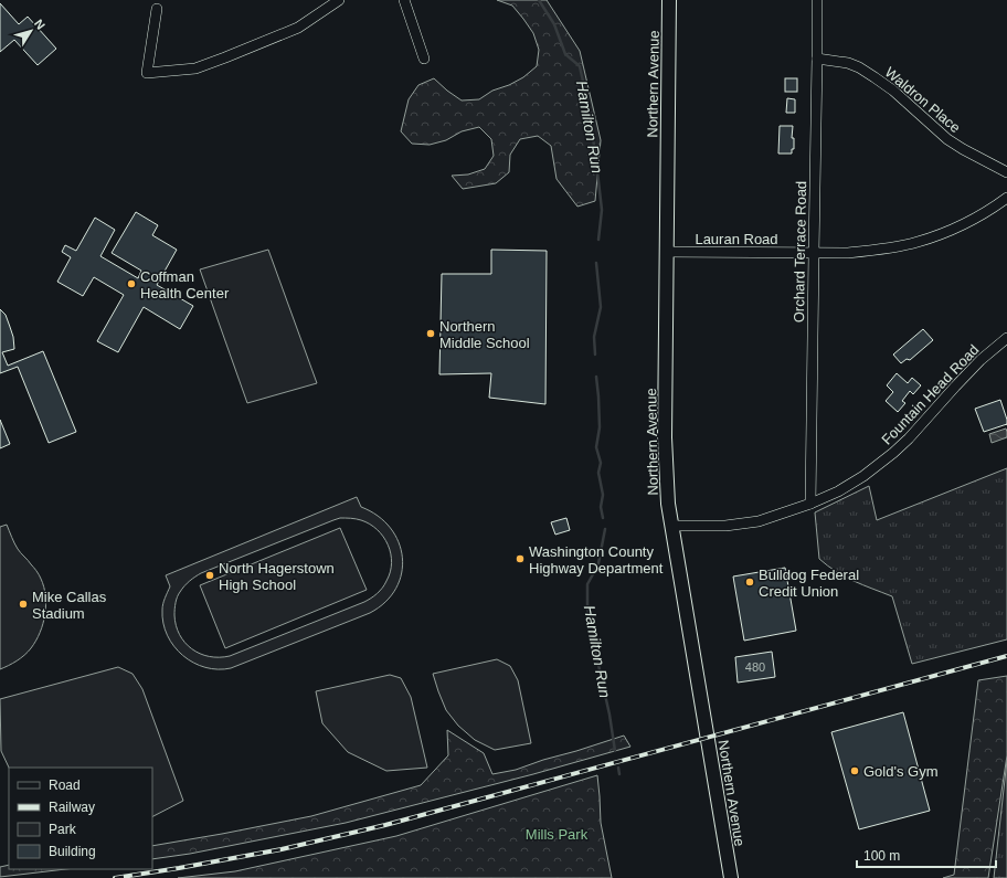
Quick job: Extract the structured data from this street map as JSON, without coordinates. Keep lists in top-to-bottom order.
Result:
{
  "streets": {
    "main road": ["Northern Avenue"],
    "street": [
      "Waldron Place",
      "Lauran Road",
      "Orchard Terrace Road",
      "Fountain Head Road"
    ]
  },
  "crossings": [
    ["Northern Avenue", "Lauran Road"],
    ["Northern Avenue", "Fountain Head Road"],
    ["Waldron Place", "Orchard Terrace Road"],
    ["Lauran Road", "Orchard Terrace Road"],
    ["Orchard Terrace Road", "Fountain Head Road"]
  ],
  "water": ["Hamilton Run"],
  "parks": ["Mills Park"],
  "places": [
    "Coffman Health Center",
    "Northern Middle School",
    "Washington County Highway Department",
    "North Hagerstown High School",
    "Bulldog Federal Credit Union",
    "Mike Callas Stadium",
    "Gold's Gym"
  ],
  "house_numbers": ["480"],
  "legend": [
    "Road",
    "Railway",
    "Park",
    "Building"
  ],
  "scale_bar": "100 m",
  "north": "top right"
}
